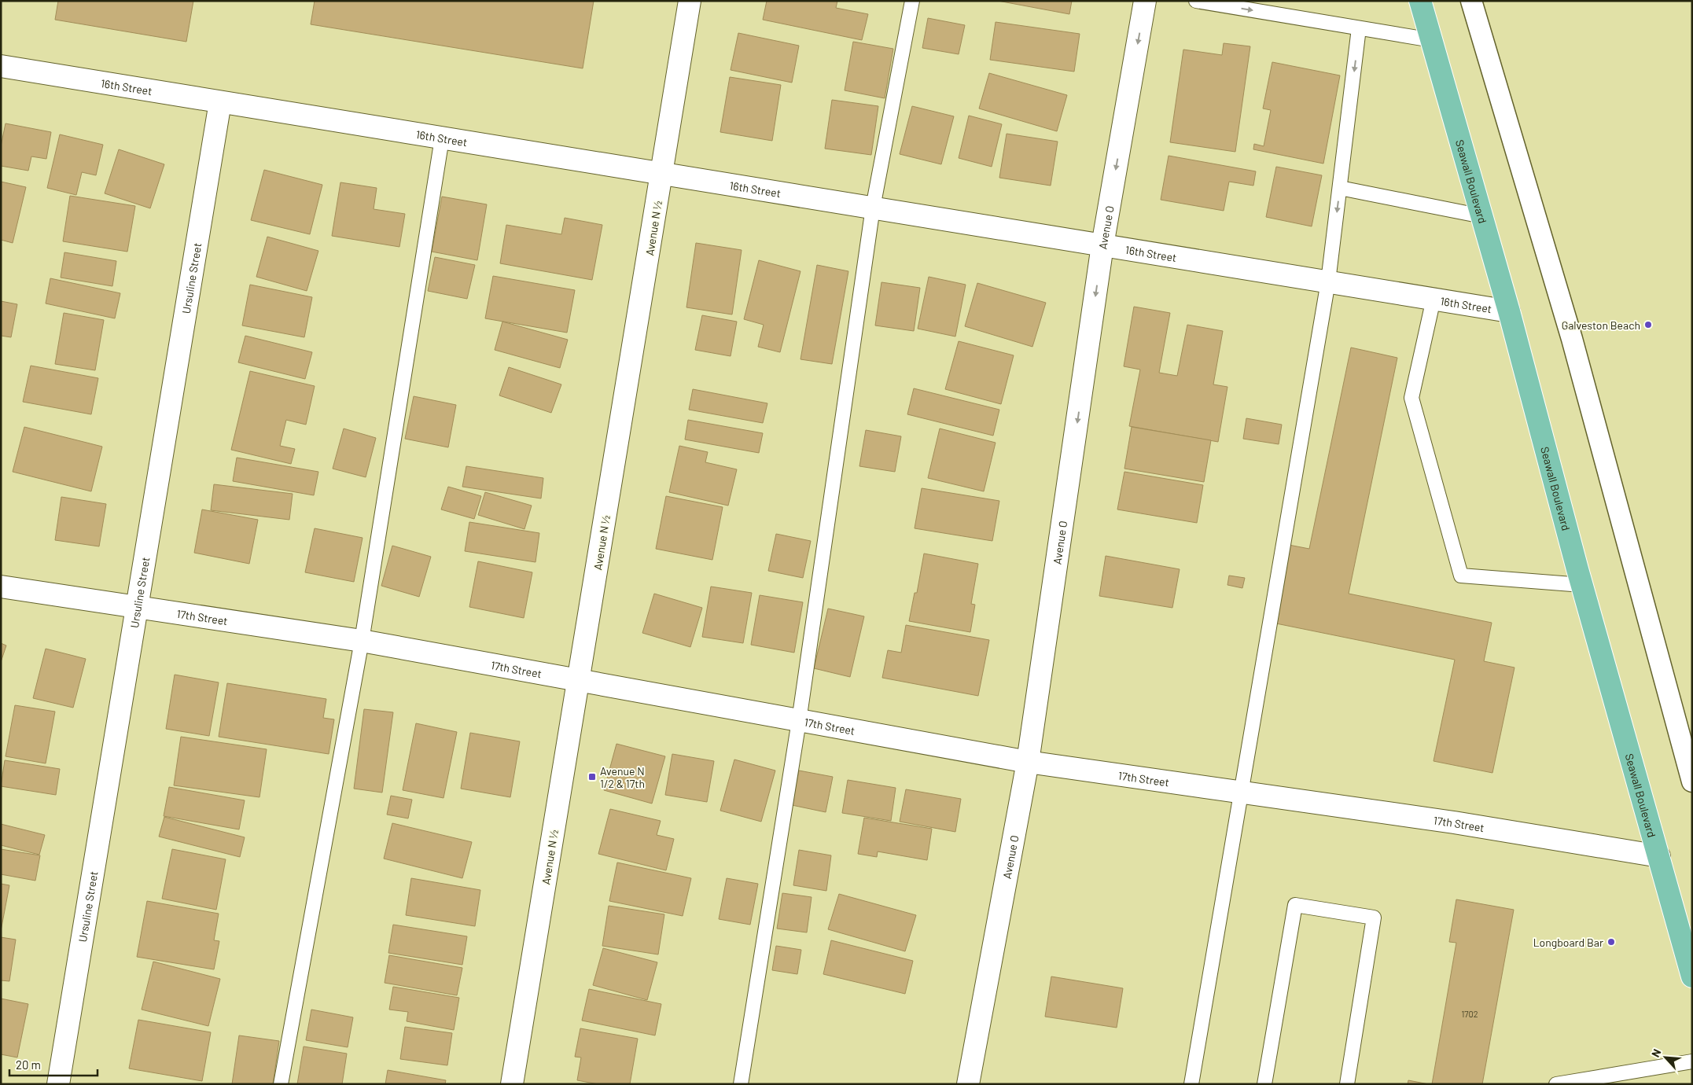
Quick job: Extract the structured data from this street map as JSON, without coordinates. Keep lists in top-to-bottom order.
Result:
{
  "streets": {
    "main road": ["Seawall Boulevard"],
    "street": [
      "16th Street",
      "Avenue N ½",
      "Avenue O",
      "Ursuline Street",
      "17th Street"
    ]
  },
  "crossings": [
    ["16th Street", "Seawall Boulevard"],
    ["16th Street", "Avenue N ½"],
    ["16th Street", "Avenue O"],
    ["16th Street", "Ursuline Street"],
    ["Seawall Boulevard", "17th Street"],
    ["Avenue N ½", "17th Street"],
    ["Avenue O", "17th Street"],
    ["Ursuline Street", "17th Street"]
  ],
  "one_way": ["Avenue O"],
  "places": {
    "other": ["Galveston Beach", "Longboard Bar"],
    "transit": ["Avenue N 1/2 & 17th"]
  },
  "house_numbers": ["1702"],
  "scale_bar": "20 m",
  "north": "top left"
}
